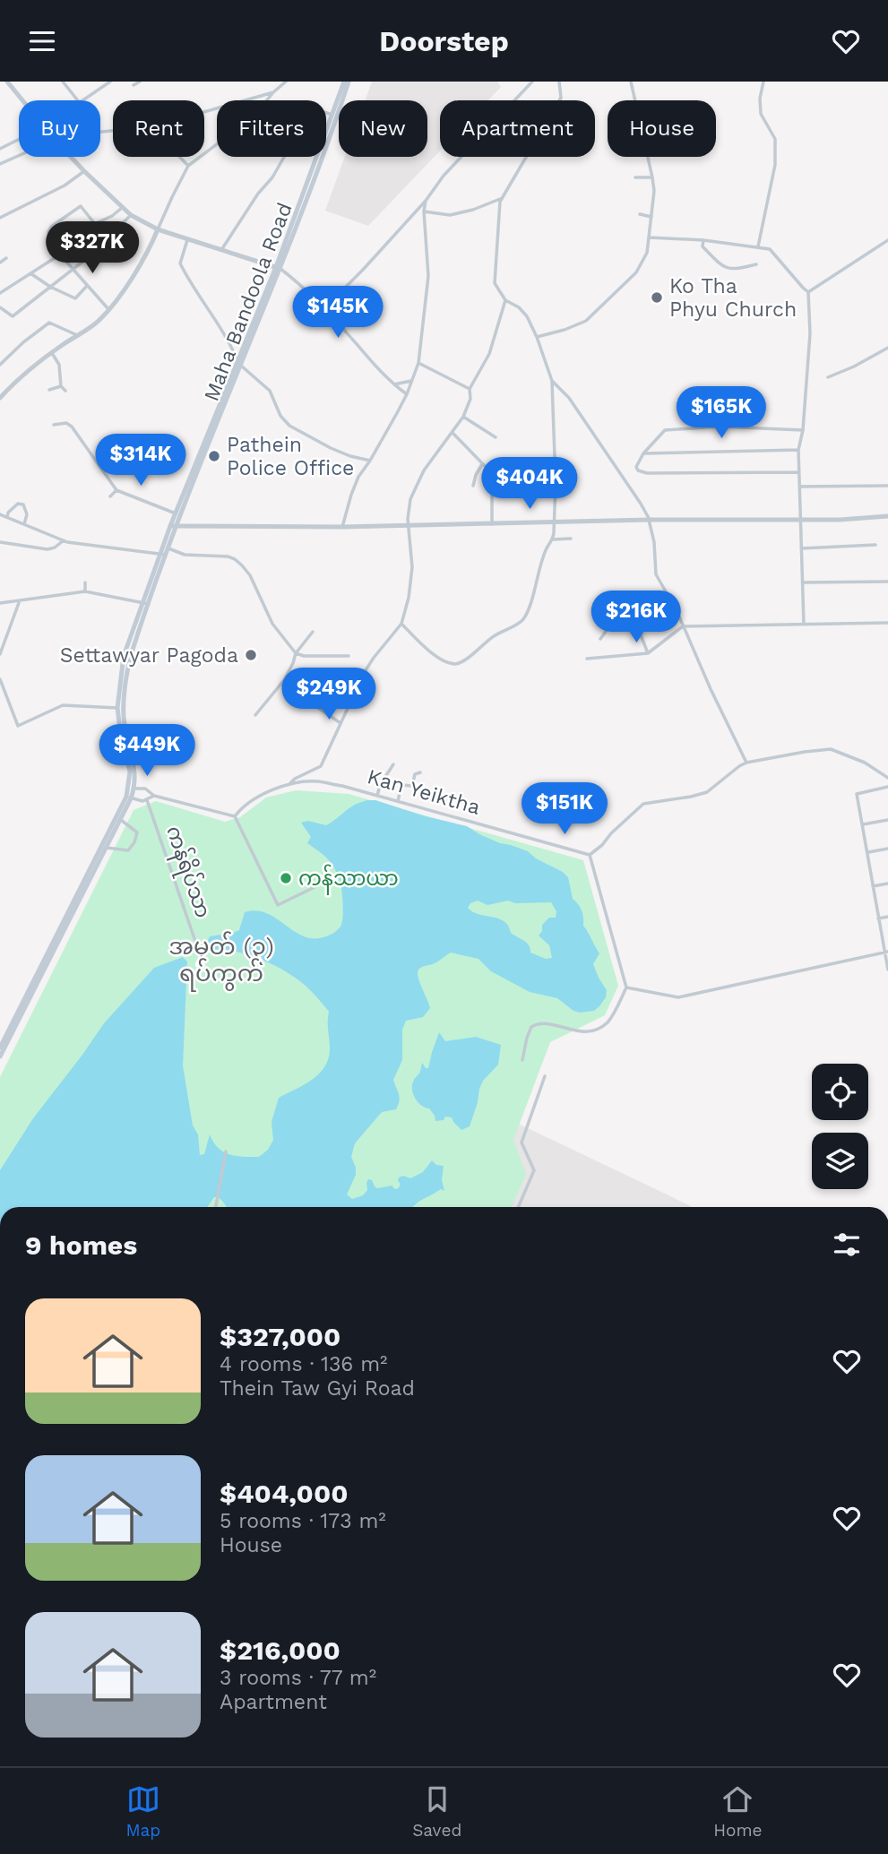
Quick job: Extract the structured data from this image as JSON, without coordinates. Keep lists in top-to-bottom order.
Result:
{
  "streets": {
    "main road": ["Maha Bandoola Road"],
    "street": ["Kan Yeiktha", "ကန်ရိပ်သာ"]
  },
  "districts": ["အမှတ် (၃) ရပ်ကွက်"],
  "places": [
    "Ko Tha Phyu Church",
    "Pathein Police Office",
    "Settawyar Pagoda",
    "ကန်သာယာ"
  ],
  "page": {
    "header": "Doorstep",
    "chip": [
      "Buy",
      "Rent",
      "Filters",
      "New",
      "Apartment",
      "House"
    ],
    "price": [
      "$327K",
      "$145K",
      "$165K",
      "$314K",
      "$404K",
      "$216K",
      "$249K",
      "$449K",
      "$151K"
    ],
    "heading": "9 homes",
    "list": [
      {
        "name": "$327,000",
        "note": "4 rooms · 136 m² · Thein Taw Gyi Road"
      },
      {
        "name": "$404,000",
        "note": "5 rooms · 173 m² · House"
      },
      {
        "name": "$216,000",
        "note": "3 rooms · 77 m² · Apartment"
      }
    ],
    "tabs": ["Map", "Saved", "Home"]
  }
}
